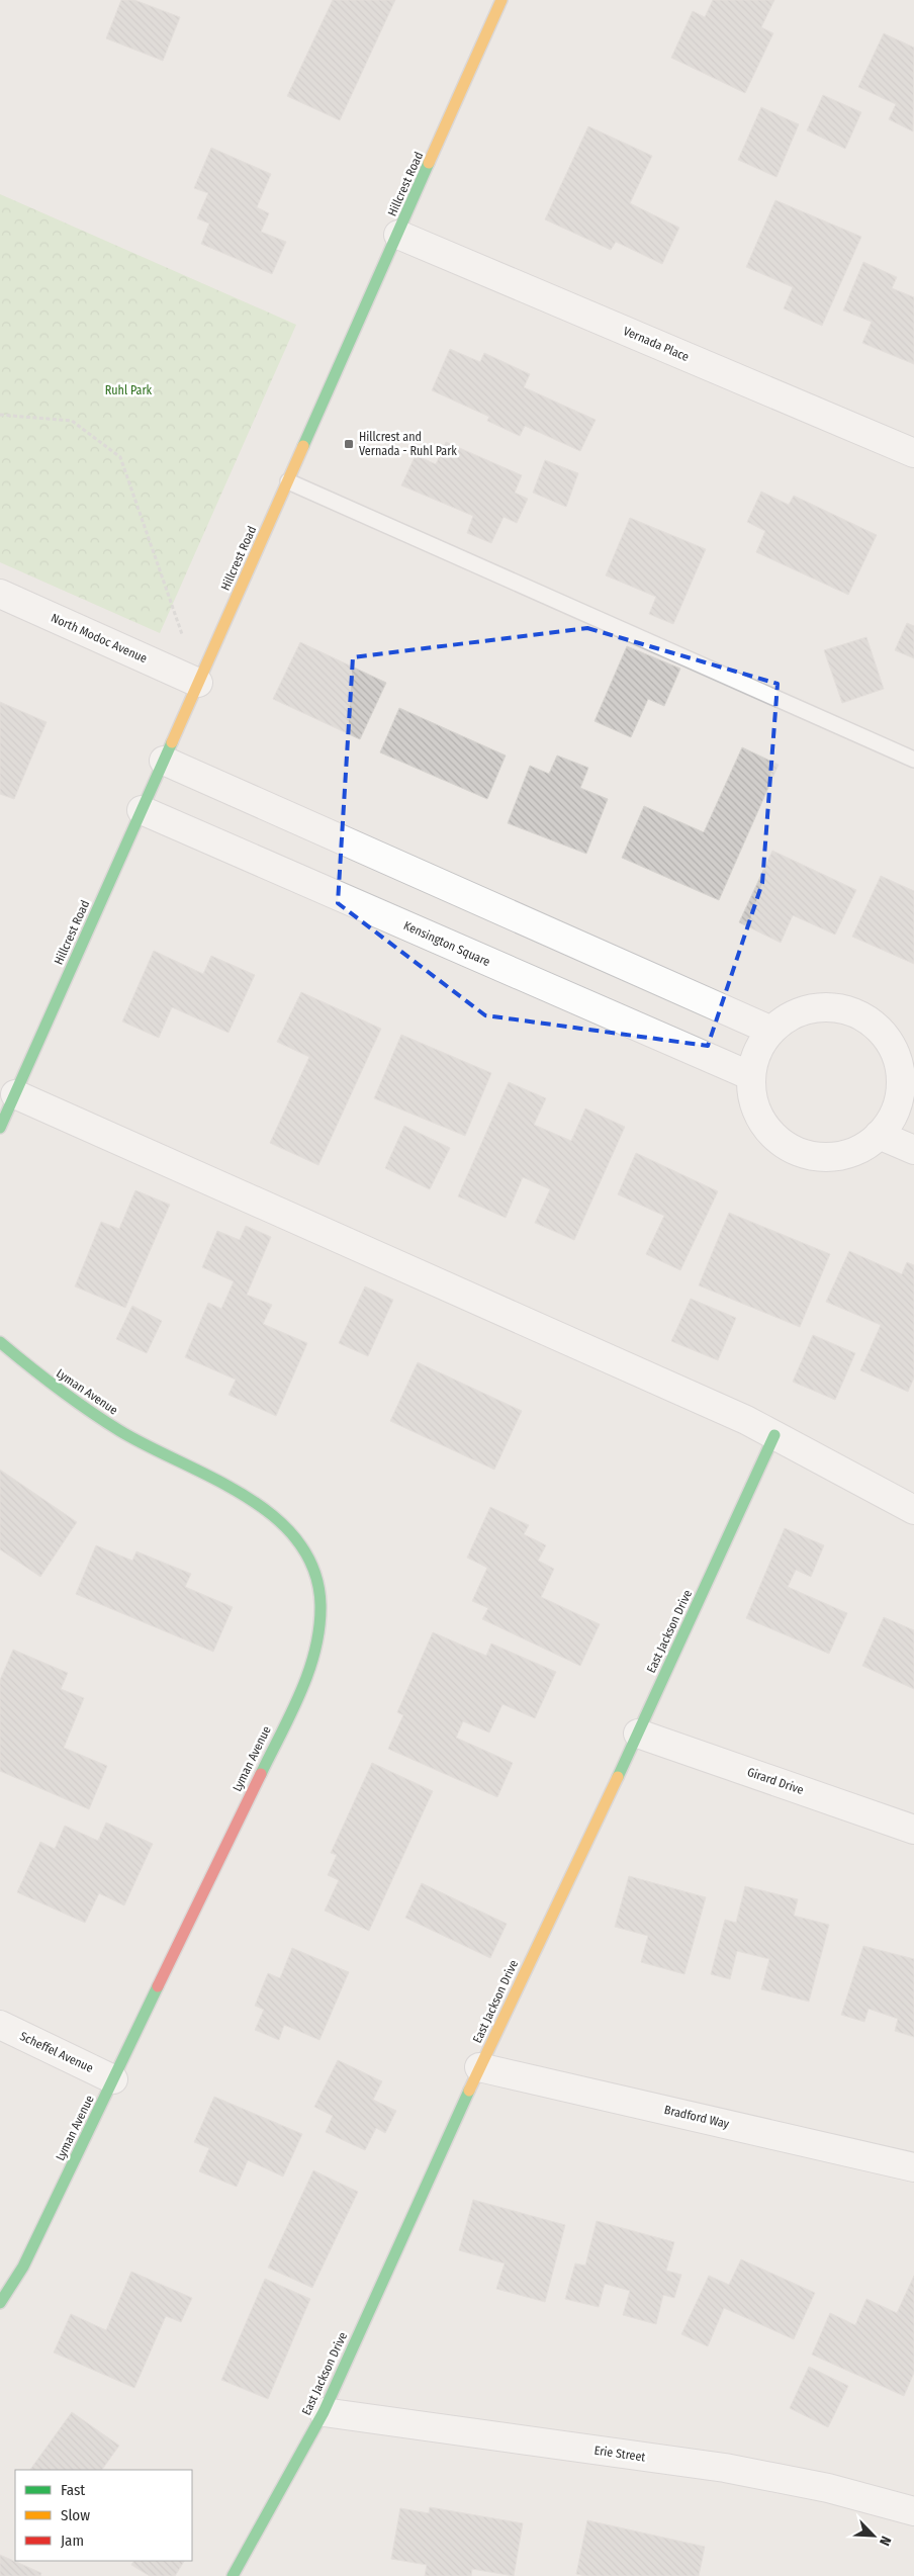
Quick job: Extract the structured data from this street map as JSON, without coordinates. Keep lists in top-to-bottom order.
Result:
{
  "streets": {
    "street": [
      "Hillcrest Road",
      "Vernada Place",
      "North Modoc Avenue",
      "Kensington Square",
      "Lyman Avenue",
      "East Jackson Drive",
      "Girard Drive",
      "Scheffel Avenue",
      "Bradford Way",
      "Erie Street"
    ]
  },
  "crossings": [
    ["Hillcrest Road", "Vernada Place"],
    ["Hillcrest Road", "North Modoc Avenue"],
    ["Hillcrest Road", "Kensington Square"],
    ["Lyman Avenue", "Scheffel Avenue"],
    ["East Jackson Drive", "Girard Drive"],
    ["East Jackson Drive", "Bradford Way"],
    ["East Jackson Drive", "Erie Street"]
  ],
  "parks": ["Ruhl Park"],
  "places": {
    "transit": ["Hillcrest and Vernada - Ruhl Park"]
  },
  "legend": ["Fast", "Slow", "Jam"],
  "north": "bottom right"
}
